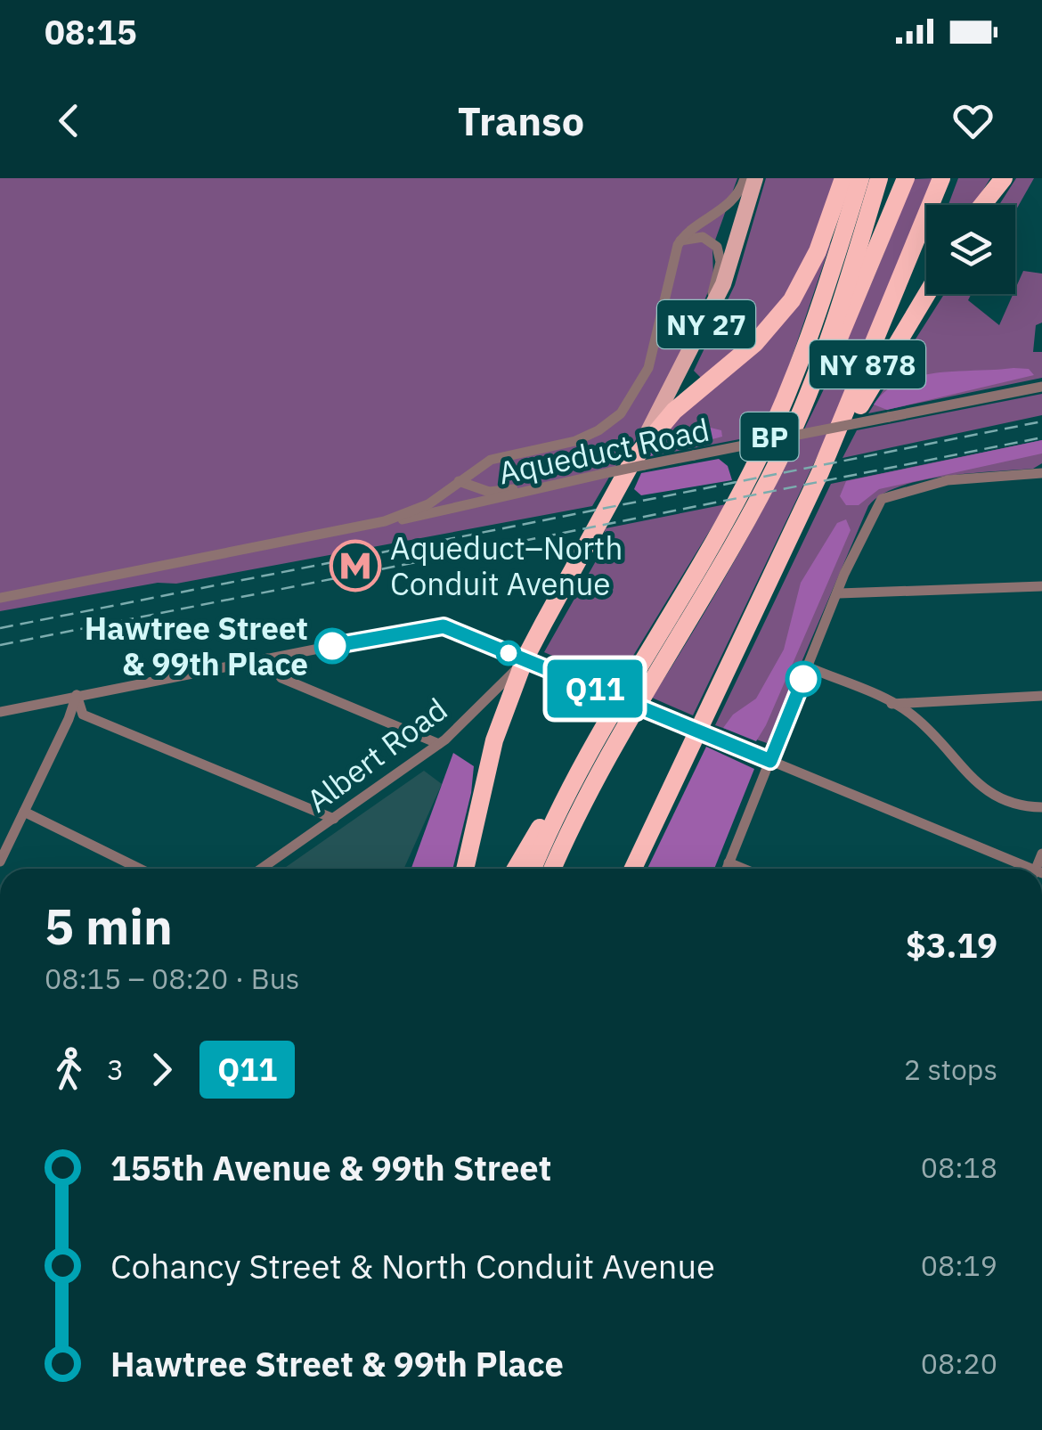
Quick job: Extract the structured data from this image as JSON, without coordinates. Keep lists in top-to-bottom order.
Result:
{
  "streets": {
    "highway": ["NY 27", "NY 878", "BP"],
    "street": ["Aqueduct Road", "Albert Road"]
  },
  "crossings": [
    ["NY 27", "Aqueduct Road"],
    ["NY 27", "Albert Road"]
  ],
  "places": {
    "metro station": ["Aqueduct–North Conduit Avenue"],
    "other": ["Hawtree Street & 99th Place"]
  },
  "lines": ["bus line Q11"],
  "page": {
    "status": "08:15",
    "header": "Transo",
    "on_map": "Q11",
    "heading": ["5 min", "08:15 – 08:20 · Bus", "$3.19"],
    "legs": ["3", "Q11", "2 stops"],
    "list": [
      {
        "name": "155th Avenue & 99th Street",
        "value": "08:18"
      },
      {
        "name": "Cohancy Street & North Conduit Avenue",
        "value": "08:19"
      },
      {
        "name": "Hawtree Street & 99th Place",
        "value": "08:20"
      }
    ]
  }
}
